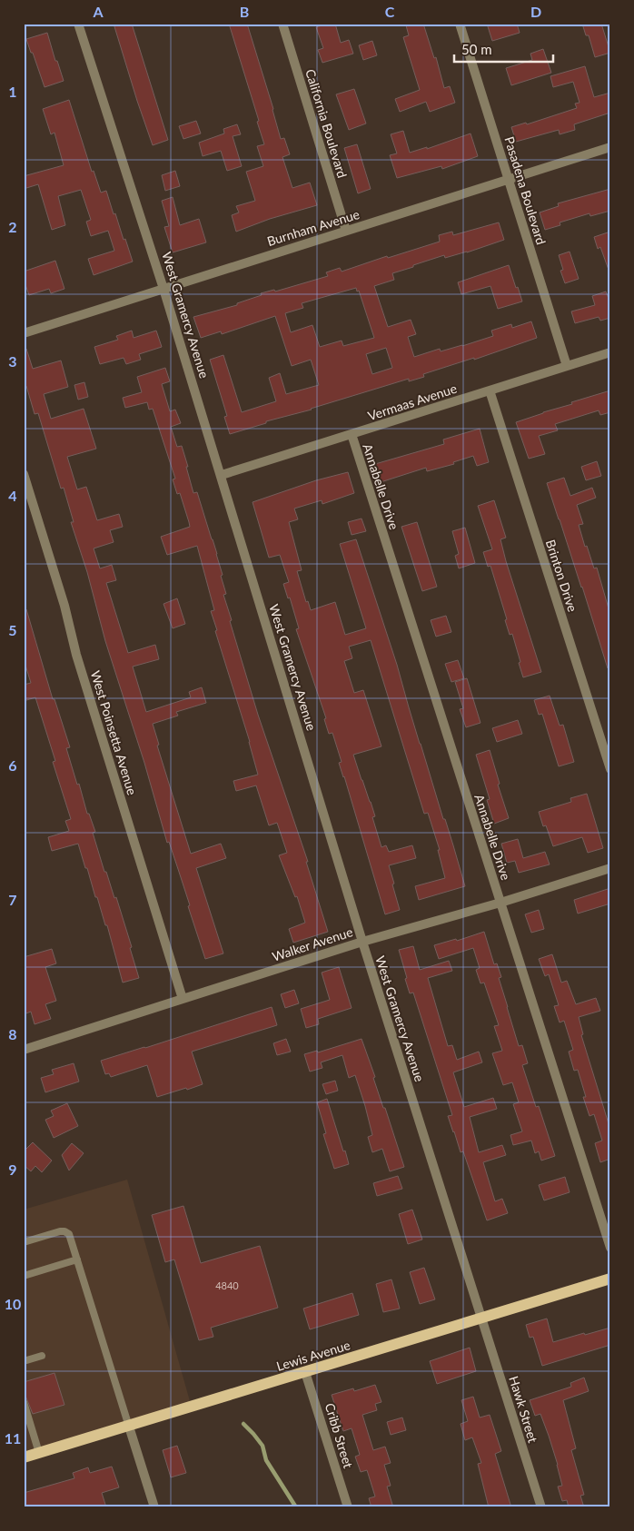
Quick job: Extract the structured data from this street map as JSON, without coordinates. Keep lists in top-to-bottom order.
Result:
{
  "streets": {
    "main road": ["Lewis Avenue"],
    "street": [
      "California Boulevard",
      "Pasadena Boulevard",
      "Burnham Avenue",
      "West Gramercy Avenue",
      "Vermaas Avenue",
      "Annabelle Drive",
      "Brinton Drive",
      "West Poinsetta Avenue",
      "Walker Avenue",
      "Hawk Street",
      "Cribb Street"
    ]
  },
  "crossings": [
    ["California Boulevard", "Burnham Avenue"],
    ["Pasadena Boulevard", "Burnham Avenue"],
    ["Pasadena Boulevard", "Vermaas Avenue"],
    ["Burnham Avenue", "West Gramercy Avenue"],
    ["West Gramercy Avenue", "Vermaas Avenue"],
    ["West Gramercy Avenue", "Walker Avenue"],
    ["West Gramercy Avenue", "Lewis Avenue"],
    ["West Gramercy Avenue", "Hawk Street"],
    ["Vermaas Avenue", "Annabelle Drive"],
    ["Vermaas Avenue", "Brinton Drive"],
    ["Annabelle Drive", "Walker Avenue"],
    ["West Poinsetta Avenue", "Walker Avenue"],
    ["Lewis Avenue", "Hawk Street"],
    ["Lewis Avenue", "Cribb Street"]
  ],
  "house_numbers": ["4840"],
  "scale_bar": "50 m",
  "grid": {
    "columns": [
      "A",
      "B",
      "C",
      "D"
    ],
    "rows": [
      "1",
      "2",
      "3",
      "4",
      "5",
      "6",
      "7",
      "8",
      "9",
      "10",
      "11"
    ]
  }
}
